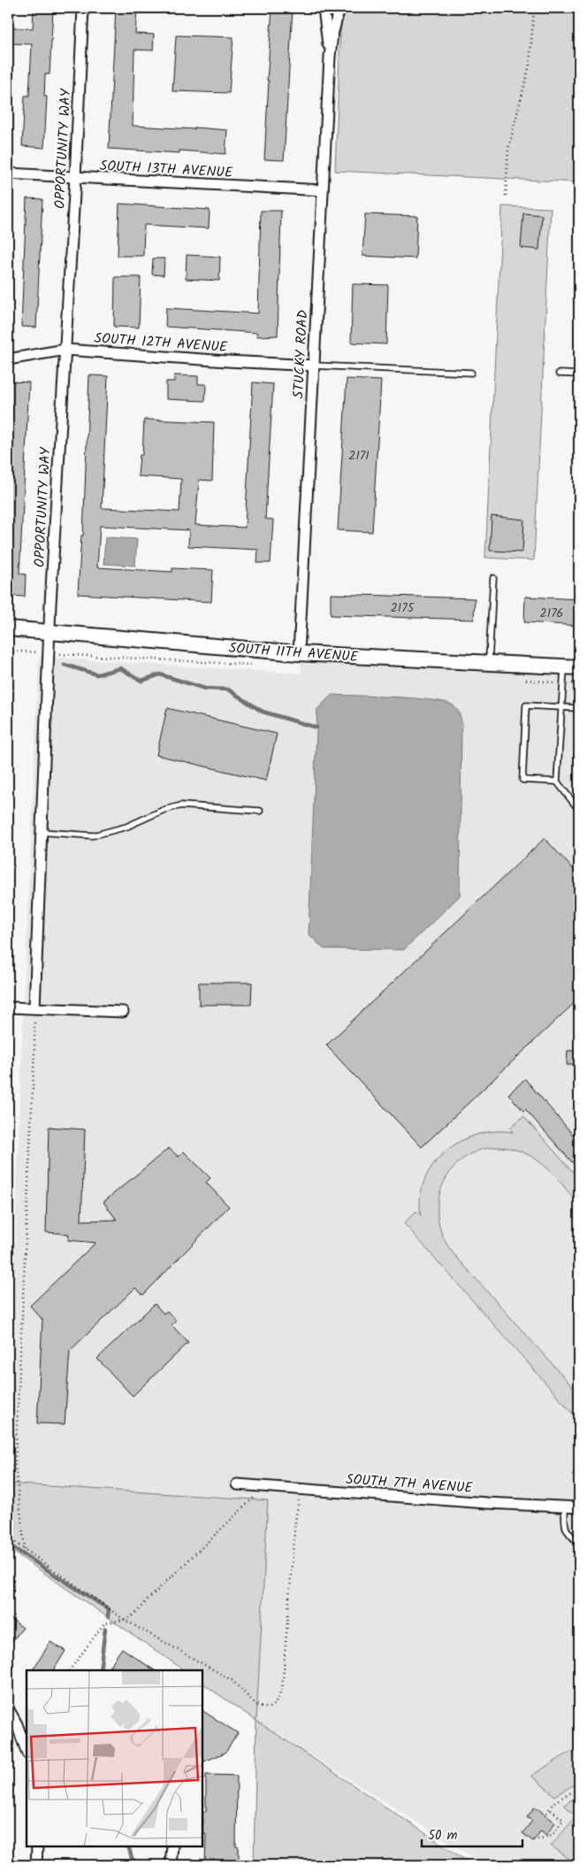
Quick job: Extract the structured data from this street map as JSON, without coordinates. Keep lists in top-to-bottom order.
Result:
{
  "streets": {
    "street": [
      "OPPORTUNITY WAY",
      "SOUTH 13TH AVENUE",
      "SOUTH 12TH AVENUE",
      "STUCKY ROAD",
      "SOUTH 11TH AVENUE",
      "SOUTH 7TH AVENUE"
    ]
  },
  "crossings": [
    ["OPPORTUNITY WAY", "SOUTH 13TH AVENUE"],
    ["OPPORTUNITY WAY", "SOUTH 12TH AVENUE"],
    ["OPPORTUNITY WAY", "SOUTH 11TH AVENUE"],
    ["SOUTH 13TH AVENUE", "STUCKY ROAD"],
    ["SOUTH 12TH AVENUE", "STUCKY ROAD"],
    ["STUCKY ROAD", "SOUTH 11TH AVENUE"]
  ],
  "house_numbers": ["2171", "2175", "2176"],
  "scale_bar": "50 m"
}
